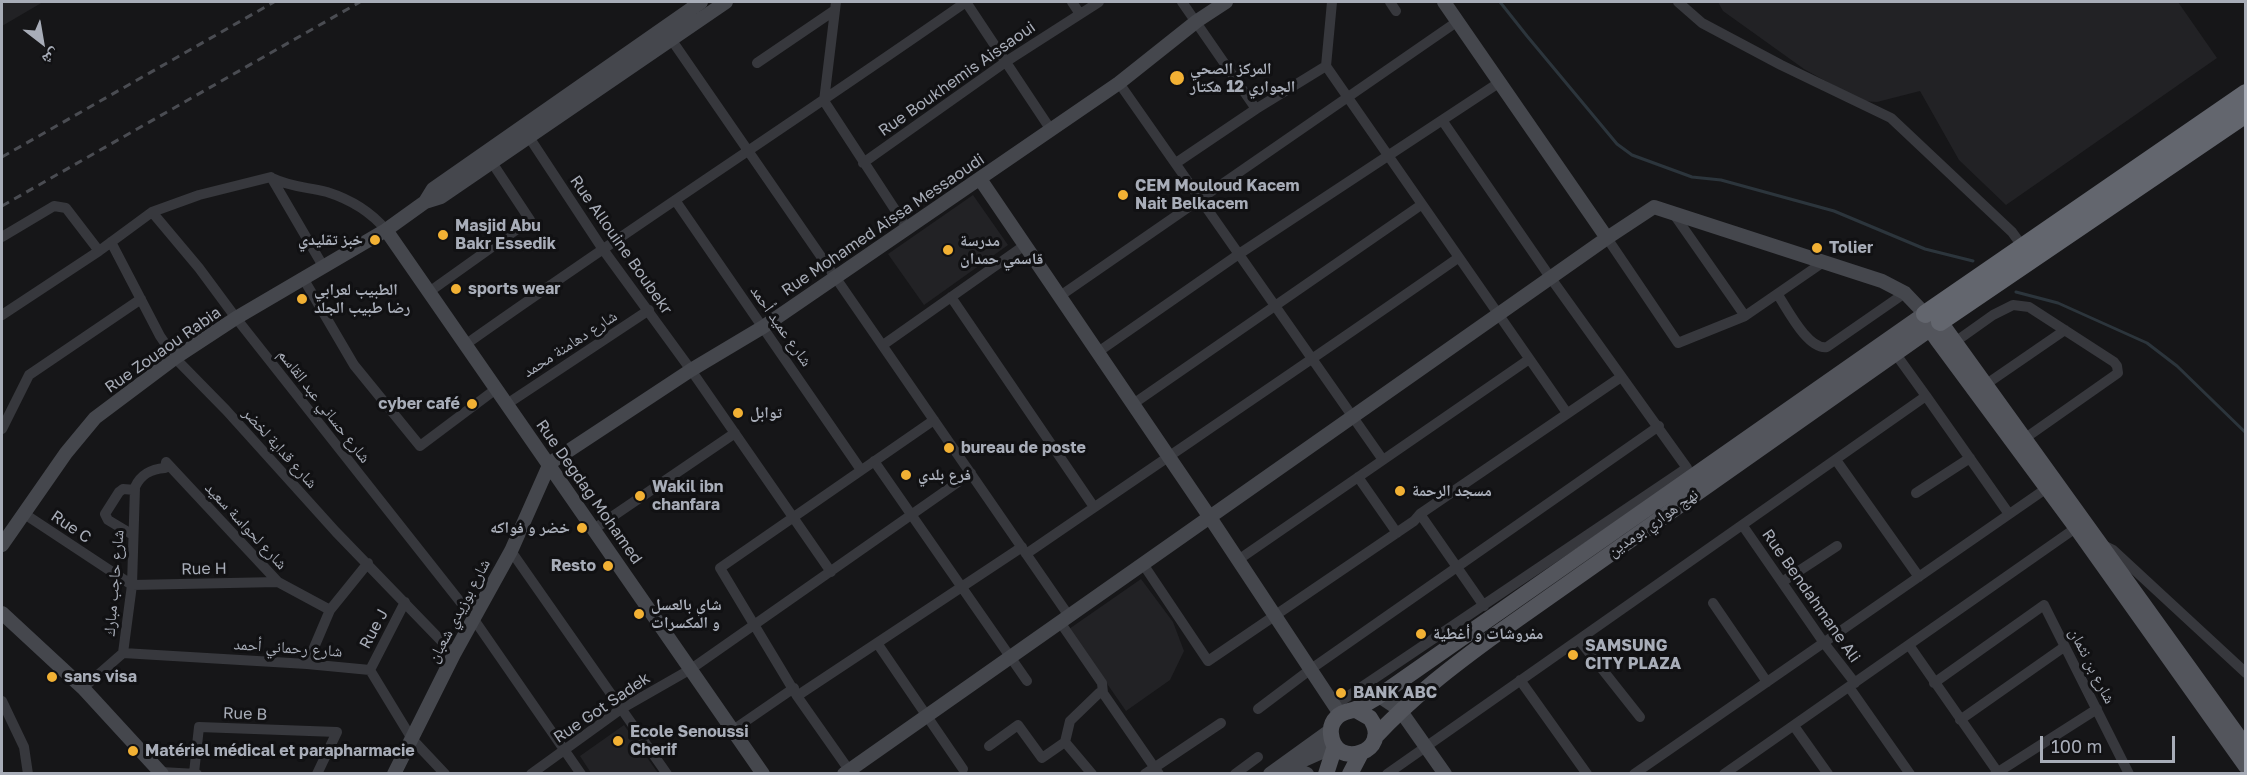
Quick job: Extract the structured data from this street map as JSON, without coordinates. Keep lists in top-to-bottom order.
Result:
{
  "streets": {
    "main road": ["نهج هواري بومدين"],
    "street": [
      "Rue Boukhemis Aissaoui",
      "Rue Mohamed Aissa Messaoudi",
      "Rue Allouine Boubekr",
      "شارع عميد أحمد",
      "شارع دهامنة محمد",
      "Rue Zouaou Rabia",
      "شارع حساني عبد القاسم",
      "شارع قداية لخضر",
      "Rue Degdag Mohamed",
      "شارع لحواسة سعيد",
      "Rue C",
      "Rue H",
      "شارع حاجب مبارك",
      "Rue Bendahmane Ali",
      "شارع بوزيدي شعبان",
      "Rue J",
      "شارع رحماني أحمد",
      "شارع بن نثمان",
      "Rue Got Sadek",
      "Rue B"
    ]
  },
  "crossings": [
    ["Rue Mohamed Aissa Messaoudi", "Rue Allouine Boubekr"],
    ["Rue Mohamed Aissa Messaoudi", "شارع عميد أحمد"],
    ["Rue Mohamed Aissa Messaoudi", "Rue Degdag Mohamed"],
    ["Rue Mohamed Aissa Messaoudi", "شارع بوزيدي شعبان"],
    ["Rue Allouine Boubekr", "شارع دهامنة محمد"],
    ["Rue Allouine Boubekr", "Rue Got Sadek"],
    ["شارع دهامنة محمد", "Rue Degdag Mohamed"],
    ["Rue Zouaou Rabia", "شارع حساني عبد القاسم"],
    ["Rue Zouaou Rabia", "شارع قداية لخضر"],
    ["Rue Zouaou Rabia", "Rue Degdag Mohamed"],
    ["Rue Zouaou Rabia", "Rue C"],
    ["شارع حساني عبد القاسم", "شارع بوزيدي شعبان"],
    ["شارع حساني عبد القاسم", "Rue Got Sadek"],
    ["شارع قداية لخضر", "شارع بوزيدي شعبان"],
    ["شارع قداية لخضر", "Rue J"],
    ["Rue Degdag Mohamed", "شارع بوزيدي شعبان"],
    ["Rue Degdag Mohamed", "Rue Got Sadek"],
    ["شارع لحواسة سعيد", "Rue H"],
    ["شارع لحواسة سعيد", "شارع حاجب مبارك"],
    ["Rue C", "Rue H"],
    ["Rue C", "شارع حاجب مبارك"],
    ["Rue H", "شارع حاجب مبارك"],
    ["شارع حاجب مبارك", "شارع رحماني أحمد"],
    ["Rue J", "شارع رحماني أحمد"]
  ],
  "places": [
    "المركز الصحي الجواري 12 هكتار",
    "CEM Mouloud Kacem Nait Belkacem",
    "Masjid Abu Bakr Essedik",
    "خبز تقليدي",
    "Tolier",
    "مدرسة قاسمي حمدان",
    "sports wear",
    "الطبيب لعرابي رضا طبيب الجلد",
    "cyber café",
    "توابل",
    "bureau de poste",
    "فرع بلدي",
    "مسجد الرحمة",
    "Wakil ibn chanfara",
    "خضر و فواكه",
    "Resto",
    "شاي بالعسل و المكسرات",
    "مفروشات و أغطية",
    "SAMSUNG CITY PLAZA",
    "sans visa",
    "BANK ABC",
    "Ecole Senoussi Cherif",
    "Matériel médical et parapharmacie"
  ],
  "scale_bar": "100 m",
  "north": "bottom right"
}
